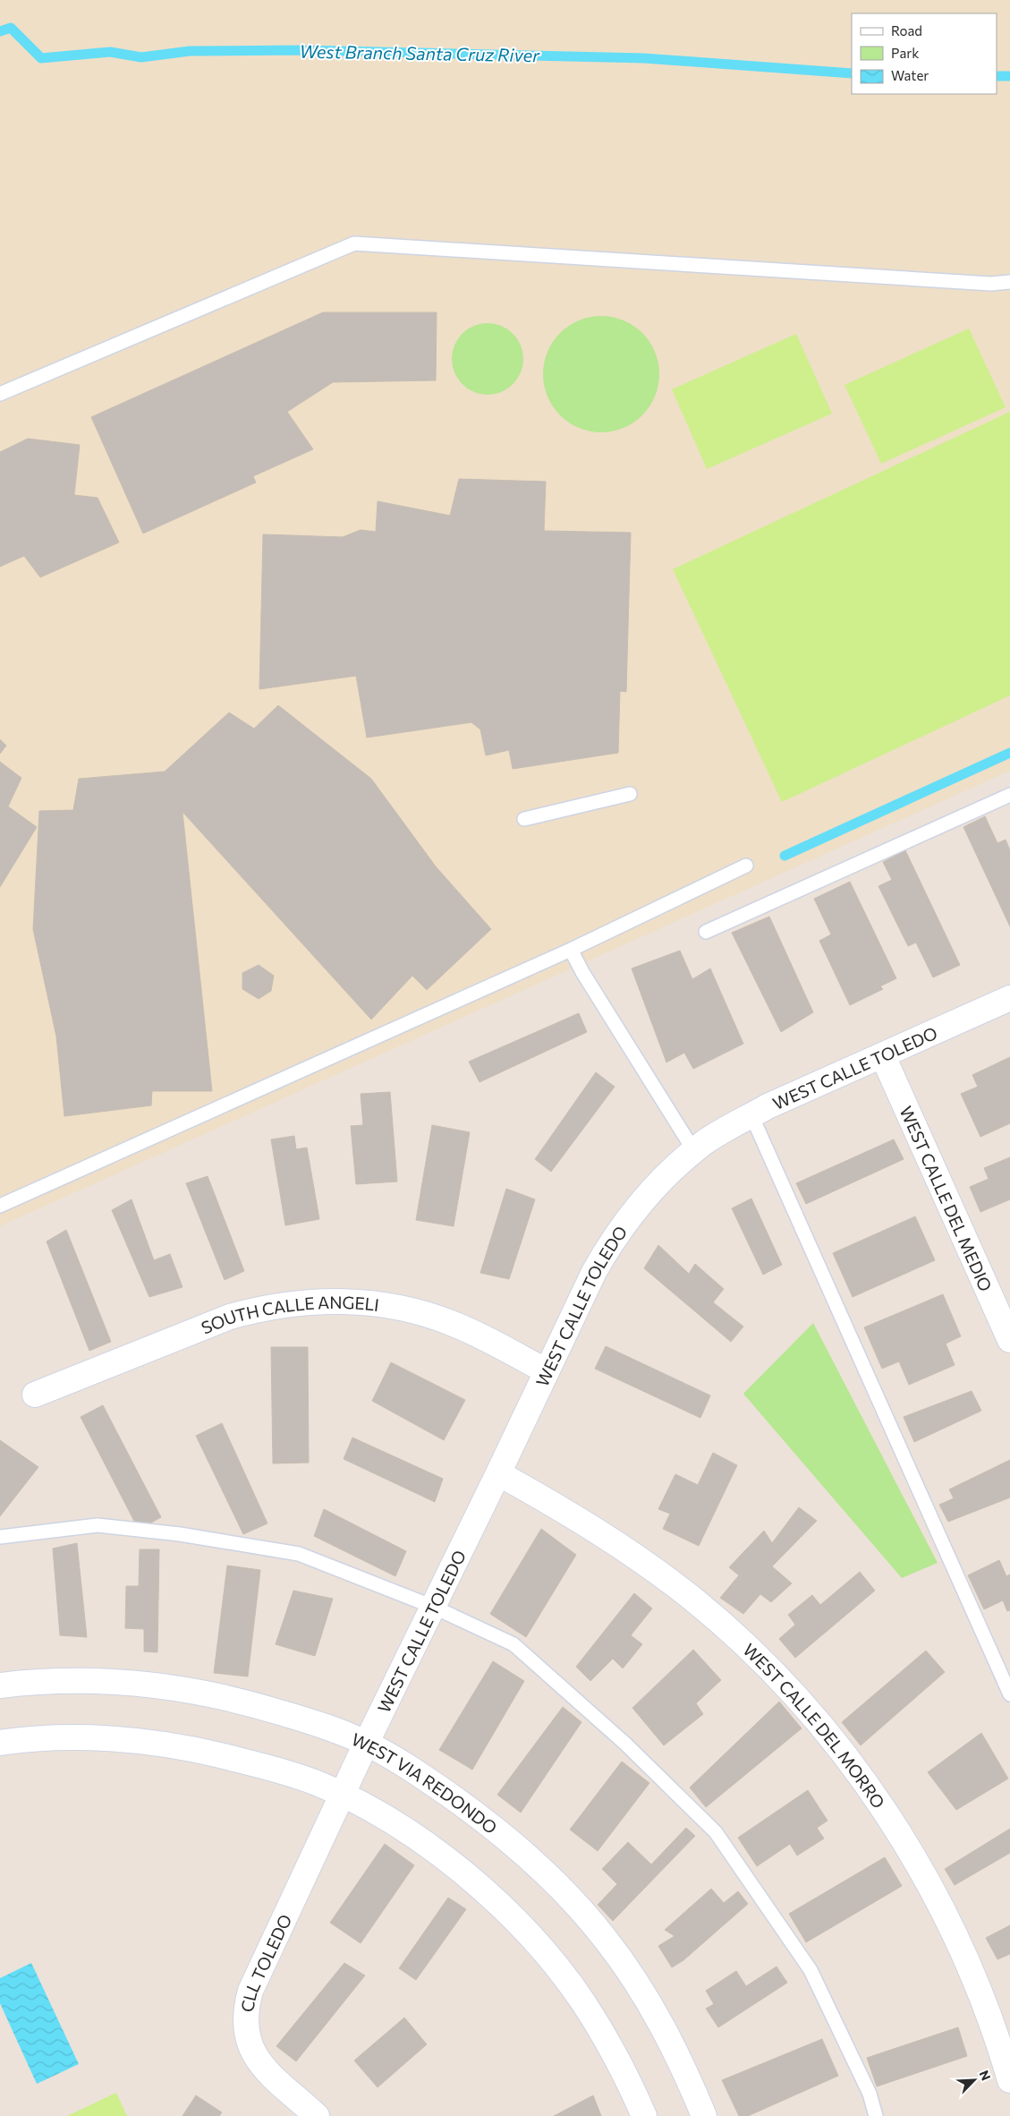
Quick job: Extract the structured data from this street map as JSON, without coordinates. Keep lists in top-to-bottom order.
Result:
{
  "streets": {
    "street": [
      "WEST CALLE TOLEDO",
      "WEST CALLE DEL MEDIO",
      "SOUTH CALLE ANGELI",
      "WEST CALLE DEL MORRO",
      "WEST VIA REDONDO",
      "CLL TOLEDO"
    ]
  },
  "crossings": [
    ["WEST CALLE TOLEDO", "WEST CALLE DEL MEDIO"],
    ["WEST CALLE TOLEDO", "SOUTH CALLE ANGELI"],
    ["WEST CALLE TOLEDO", "WEST CALLE DEL MORRO"],
    ["WEST CALLE TOLEDO", "WEST VIA REDONDO"],
    ["WEST CALLE TOLEDO", "CLL TOLEDO"]
  ],
  "water": ["West Branch Santa Cruz River"],
  "legend": ["Road", "Park", "Water"],
  "north": "top right"
}
